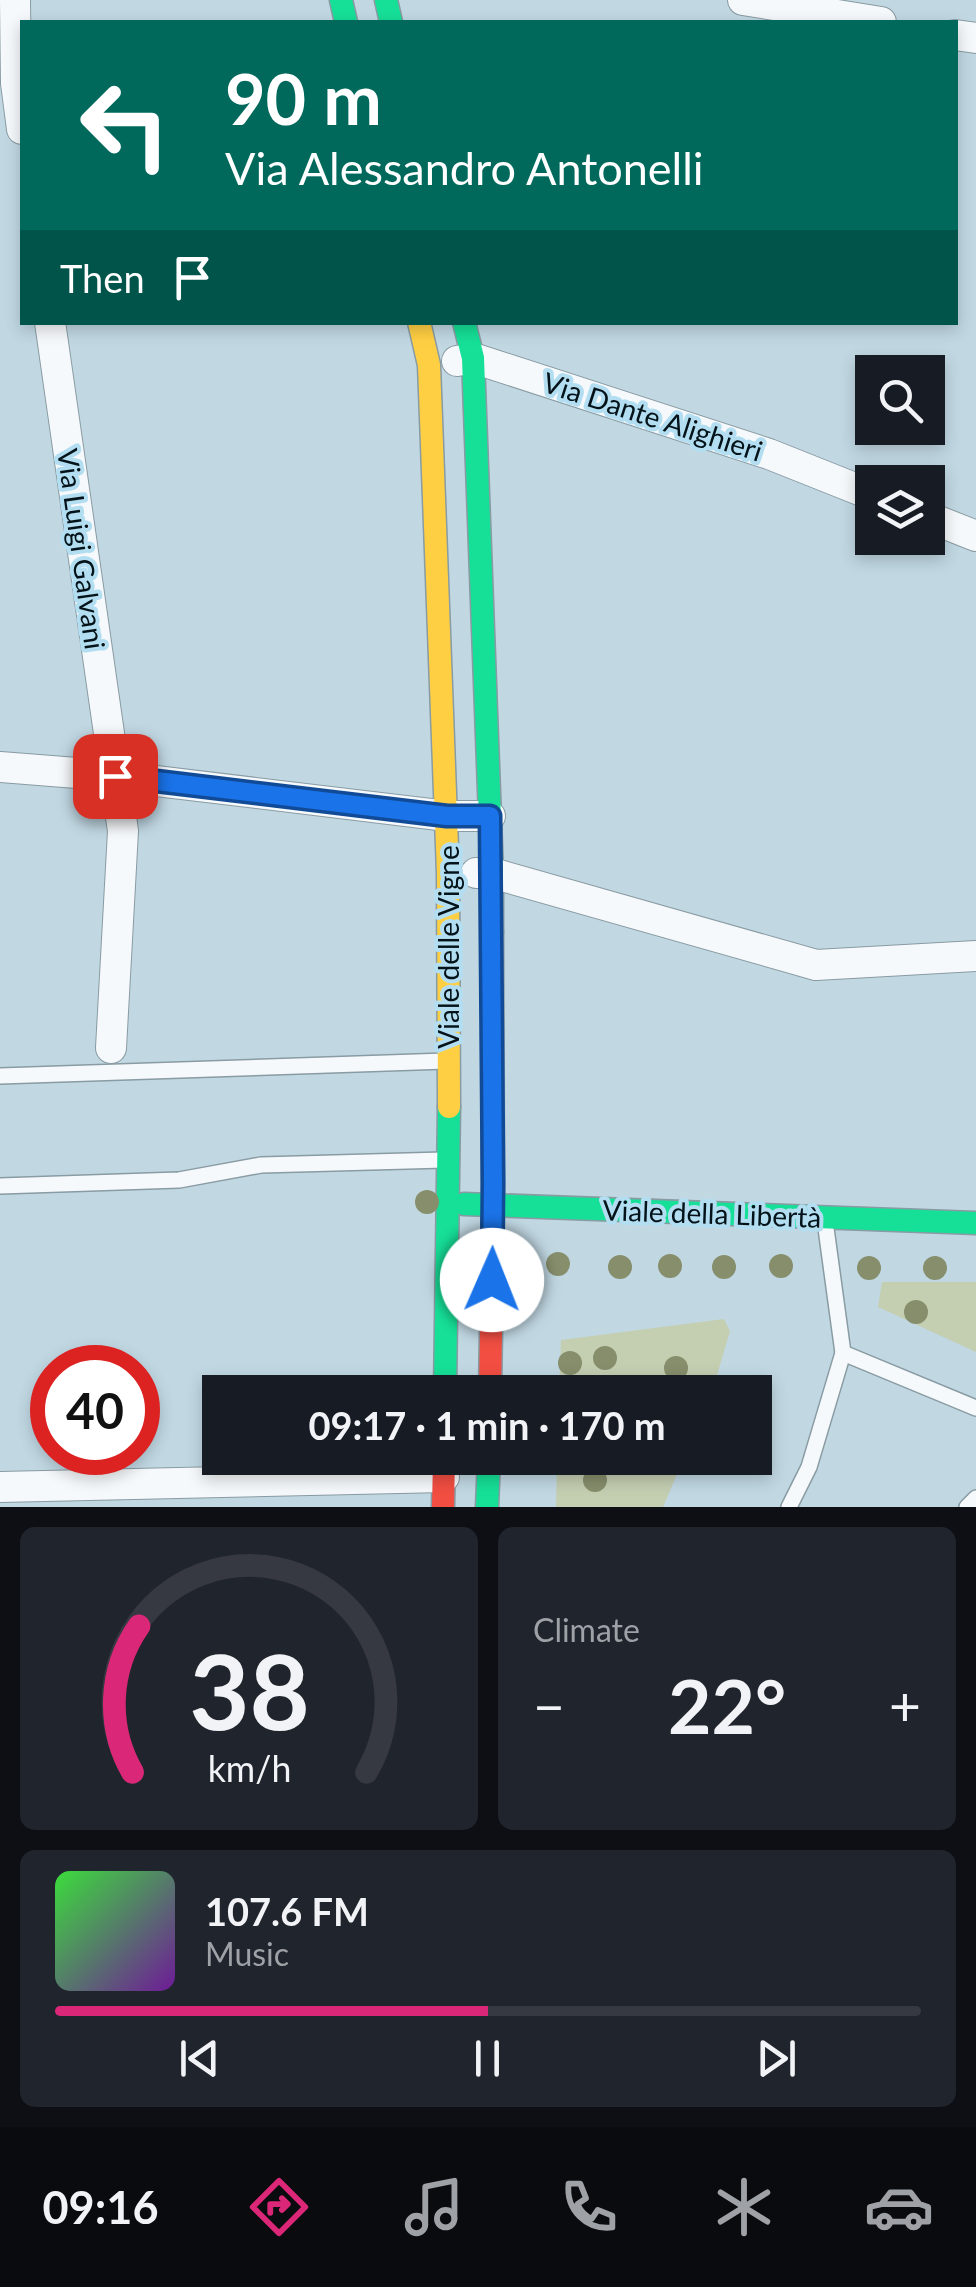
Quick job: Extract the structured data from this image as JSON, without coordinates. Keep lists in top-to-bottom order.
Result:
{
  "streets": {
    "street": [
      "Via Dante Alighieri",
      "Via Luigi Galvani",
      "Viale delle Vigne",
      "Viale della Libertà"
    ]
  },
  "crossings": [
    ["Via Dante Alighieri", "Viale delle Vigne"],
    ["Viale delle Vigne", "Viale della Libertà"]
  ],
  "page": {
    "turn": ["90 m", "Via Alessandro Antonelli"],
    "then": "Then",
    "limit": "40",
    "trip": "09:17 · 1 min · 170 m",
    "tile": "Climate",
    "heat": ["−", "22°", "+"],
    "song": ["107.6 FM", "Music"],
    "tabs": "09:16",
    "gauge": ["38", "km/h"]
  }
}
